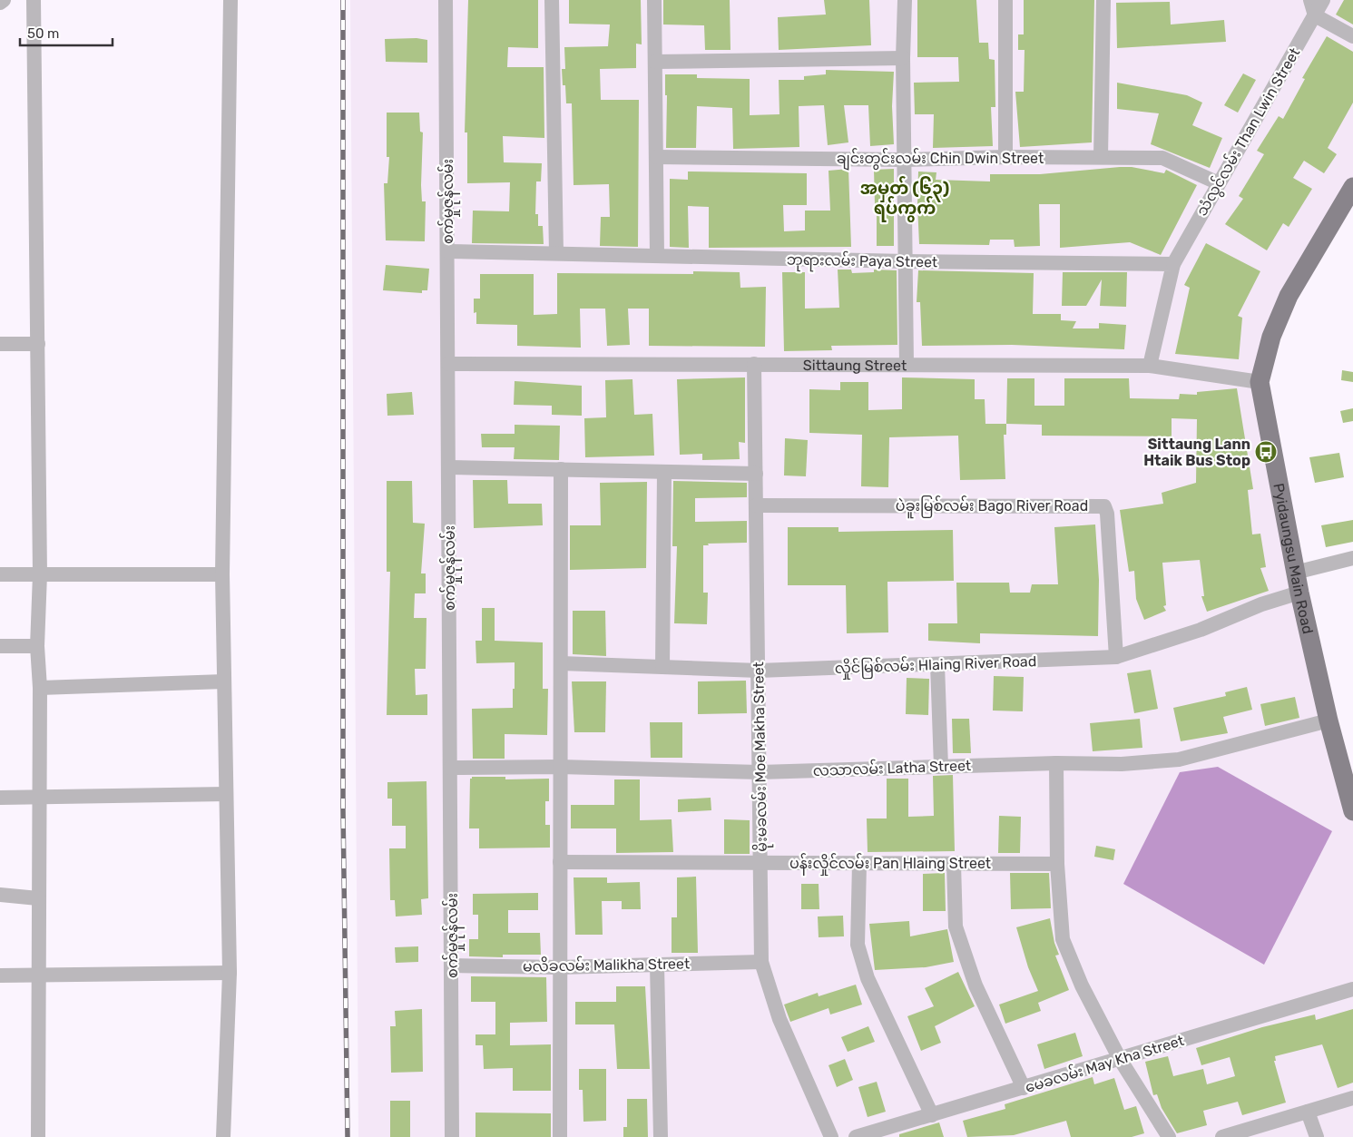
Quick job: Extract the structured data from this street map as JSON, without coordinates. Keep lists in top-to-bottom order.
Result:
{
  "streets": {
    "main road": ["Pyidaungsu Main Road"],
    "street": [
      "သံလွင်လမ်း Than Lwin Street",
      "ချင်းတွင်းလမ်း Chin Dwin Street",
      "စက်မှုဇုန်လမ်း",
      "ဘုရားလမ်း Paya Street",
      "Sittaung Street",
      "ပဲခူးမြစ်လမ်း Bago River Road",
      "လှိုင်မြစ်လမ်း Hlaing River Road",
      "မိုးမခလမ်း Moe Makha Street",
      "လသာလမ်း Latha Street",
      "ပန်းလှိုင်လမ်း Pan Hlaing Street",
      "မလိခလမ်း Malikha Street",
      "မေခလမ်း May Kha Street"
    ]
  },
  "crossings": [
    ["သံလွင်လမ်း Than Lwin Street", "ချင်းတွင်းလမ်း Chin Dwin Street"],
    ["သံလွင်လမ်း Than Lwin Street", "ဘုရားလမ်း Paya Street"],
    ["စက်မှုဇုန်လမ်း", "ဘုရားလမ်း Paya Street"],
    ["စက်မှုဇုန်လမ်း", "Sittaung Street"],
    ["စက်မှုဇုန်လမ်း", "လသာလမ်း Latha Street"],
    ["စက်မှုဇုန်လမ်း", "မလိခလမ်း Malikha Street"],
    ["Sittaung Street", "Pyidaungsu Main Road"],
    ["Sittaung Street", "မိုးမခလမ်း Moe Makha Street"],
    ["ပဲခူးမြစ်လမ်း Bago River Road", "လှိုင်မြစ်လမ်း Hlaing River Road"],
    ["ပဲခူးမြစ်လမ်း Bago River Road", "မိုးမခလမ်း Moe Makha Street"],
    ["Pyidaungsu Main Road", "လှိုင်မြစ်လမ်း Hlaing River Road"],
    ["Pyidaungsu Main Road", "လသာလမ်း Latha Street"],
    ["လှိုင်မြစ်လမ်း Hlaing River Road", "မိုးမခလမ်း Moe Makha Street"],
    ["မိုးမခလမ်း Moe Makha Street", "လသာလမ်း Latha Street"],
    ["မိုးမခလမ်း Moe Makha Street", "ပန်းလှိုင်လမ်း Pan Hlaing Street"],
    ["မိုးမခလမ်း Moe Makha Street", "မလိခလမ်း Malikha Street"]
  ],
  "districts": ["အမှတ် (၆၃) ရပ်ကွက်"],
  "places": {
    "bus stop": ["Sittaung Lann Htaik Bus Stop"]
  },
  "scale_bar": "50 m"
}
